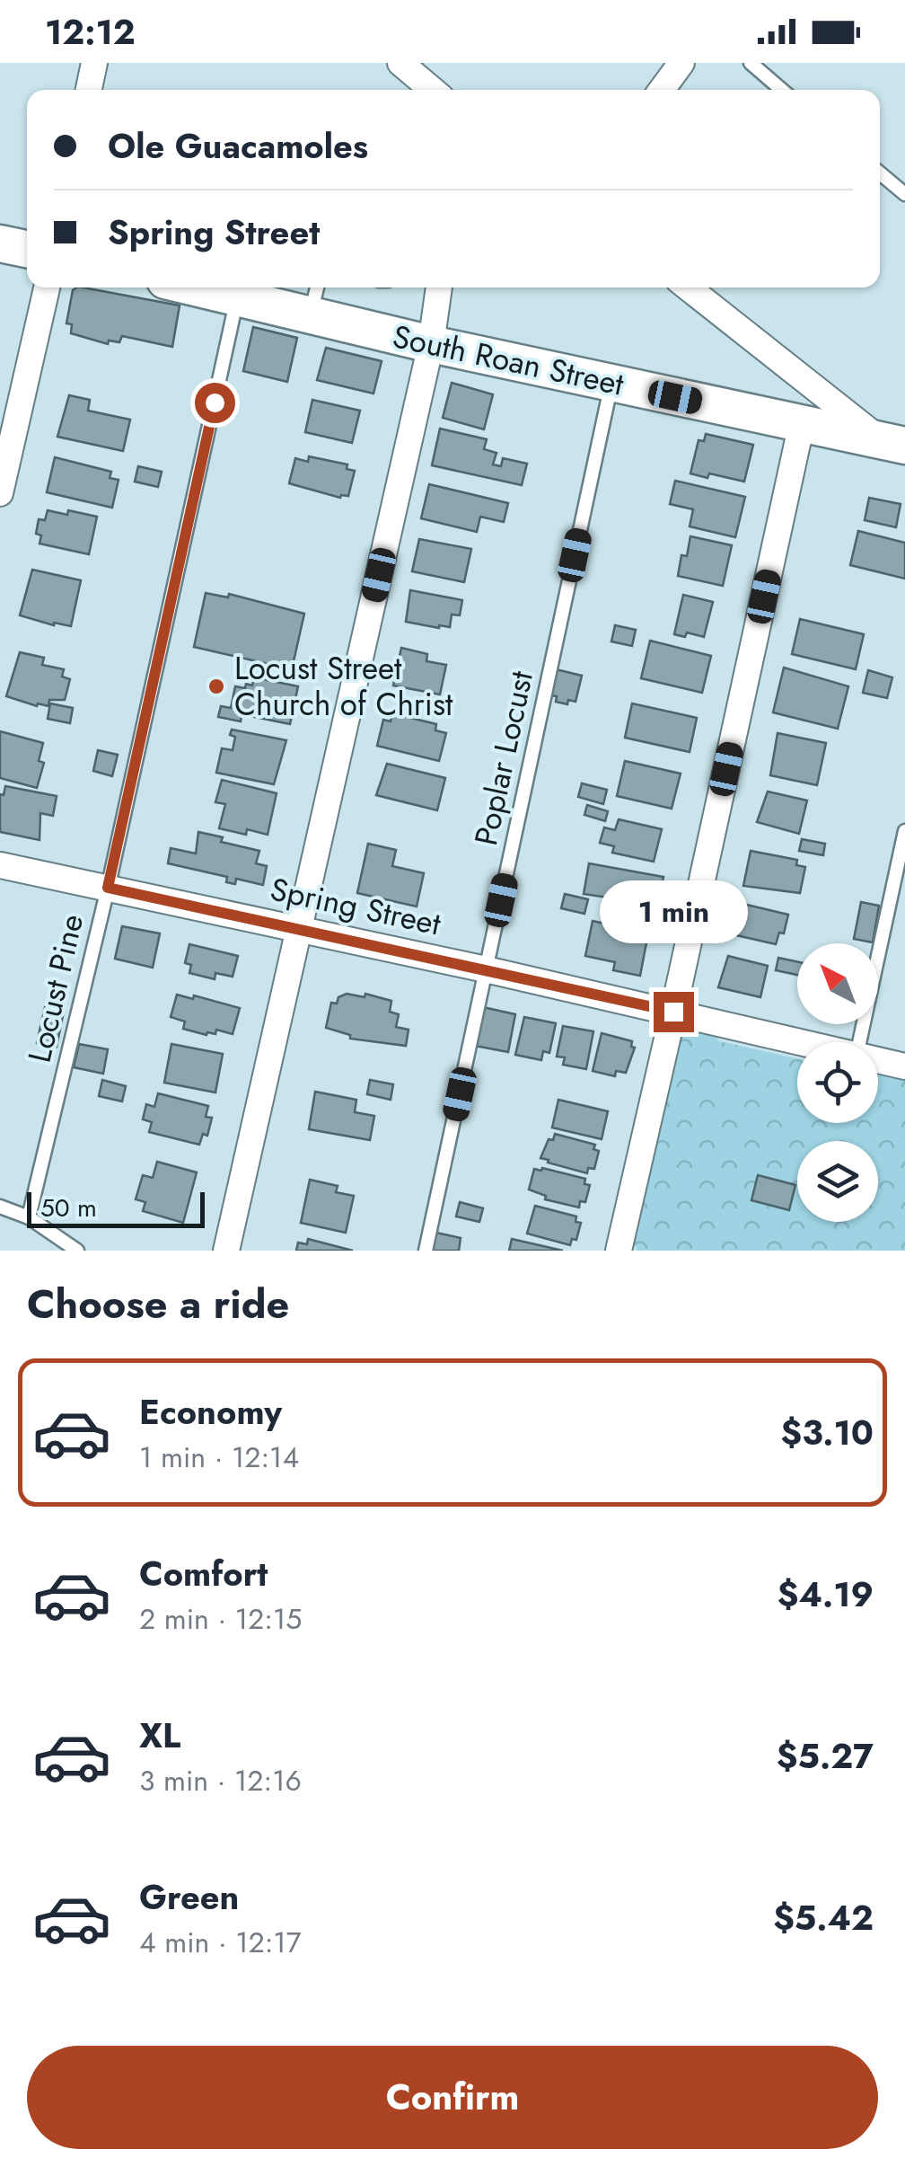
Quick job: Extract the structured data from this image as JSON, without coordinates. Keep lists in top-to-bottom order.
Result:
{
  "streets": {
    "main road": ["South Roan Street"],
    "street": ["Spring Street"],
    "lane": ["Poplar Locust", "Locust Pine"]
  },
  "crossings": [
    ["South Roan Street", "Poplar Locust"],
    ["South Roan Street", "Locust Pine"],
    ["Poplar Locust", "Spring Street"],
    ["Spring Street", "Locust Pine"]
  ],
  "places": ["Locust Street Church of Christ"],
  "scale_bar": "50 m",
  "north": "top left",
  "page": {
    "status": "12:12",
    "banner": ["Ole Guacamoles", "Spring Street"],
    "bubble": "1 min",
    "scale": "50 m",
    "heading": "Choose a ride",
    "list": [
      {
        "name": "Economy",
        "note": "1 min · 12:14",
        "value": "$3.10"
      },
      {
        "name": "Comfort",
        "note": "2 min · 12:15",
        "value": "$4.19"
      },
      {
        "name": "XL",
        "note": "3 min · 12:16",
        "value": "$5.27"
      },
      {
        "name": "Green",
        "note": "4 min · 12:17",
        "value": "$5.42"
      }
    ],
    "buttons": "Confirm"
  }
}
